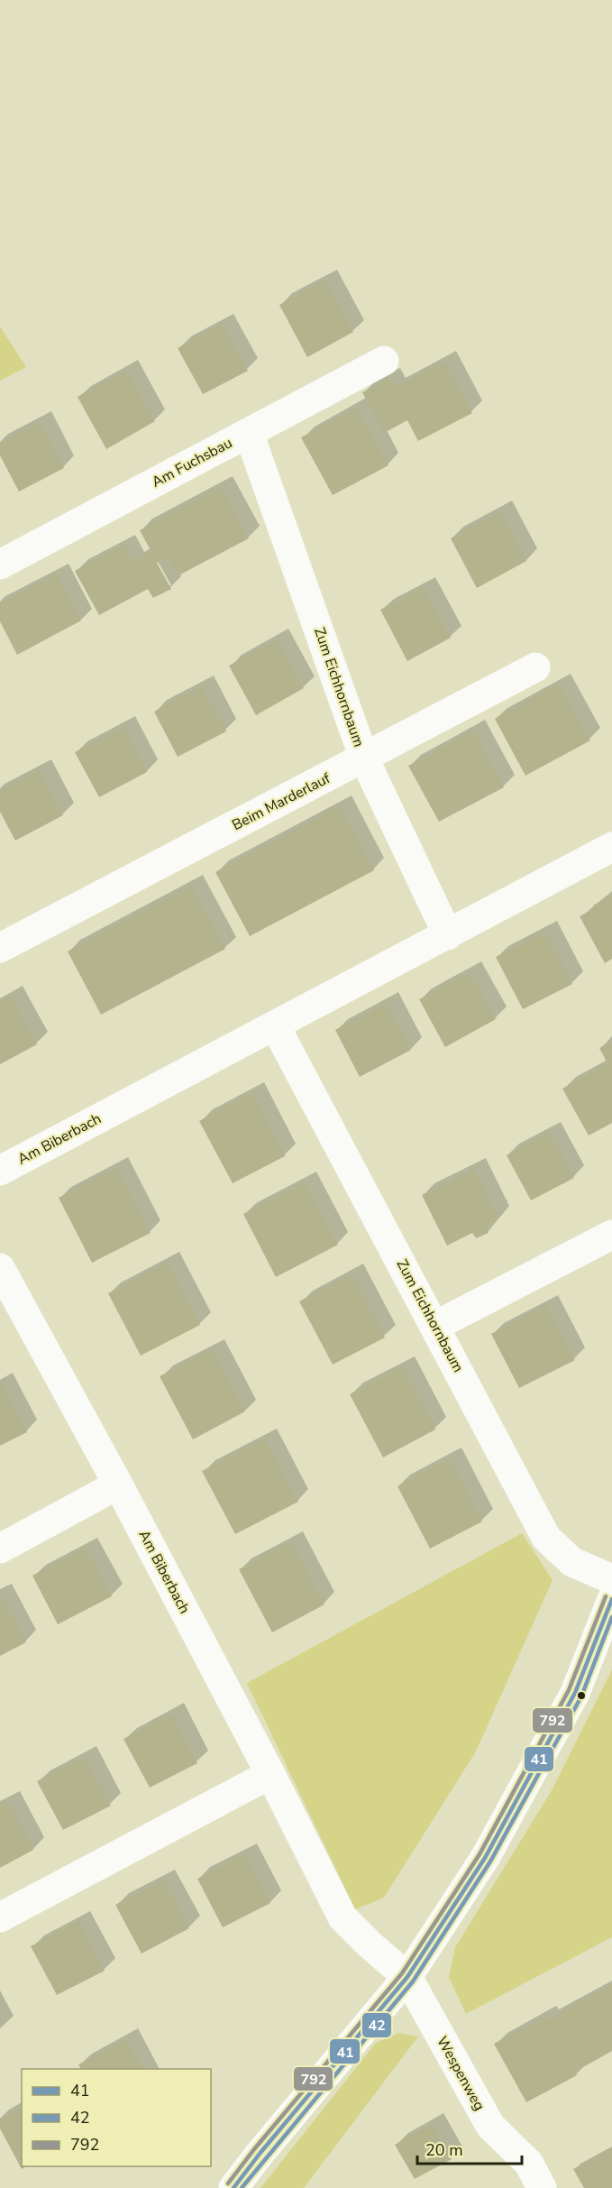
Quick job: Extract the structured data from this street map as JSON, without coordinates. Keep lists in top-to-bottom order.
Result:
{
  "streets": {
    "street": [
      "Am Fuchsbau",
      "Zum Eichhornbaum",
      "Beim Marderlauf",
      "Am Biberbach",
      "Wespenweg"
    ]
  },
  "crossings": [
    ["Am Fuchsbau", "Zum Eichhornbaum"],
    ["Zum Eichhornbaum", "Beim Marderlauf"],
    ["Zum Eichhornbaum", "Am Biberbach"],
    ["Am Biberbach", "Wespenweg"]
  ],
  "lines": ["transit line 792", "transit line 41", "transit line 42"],
  "legend": ["41", "42", "792"],
  "scale_bar": "20 m"
}
